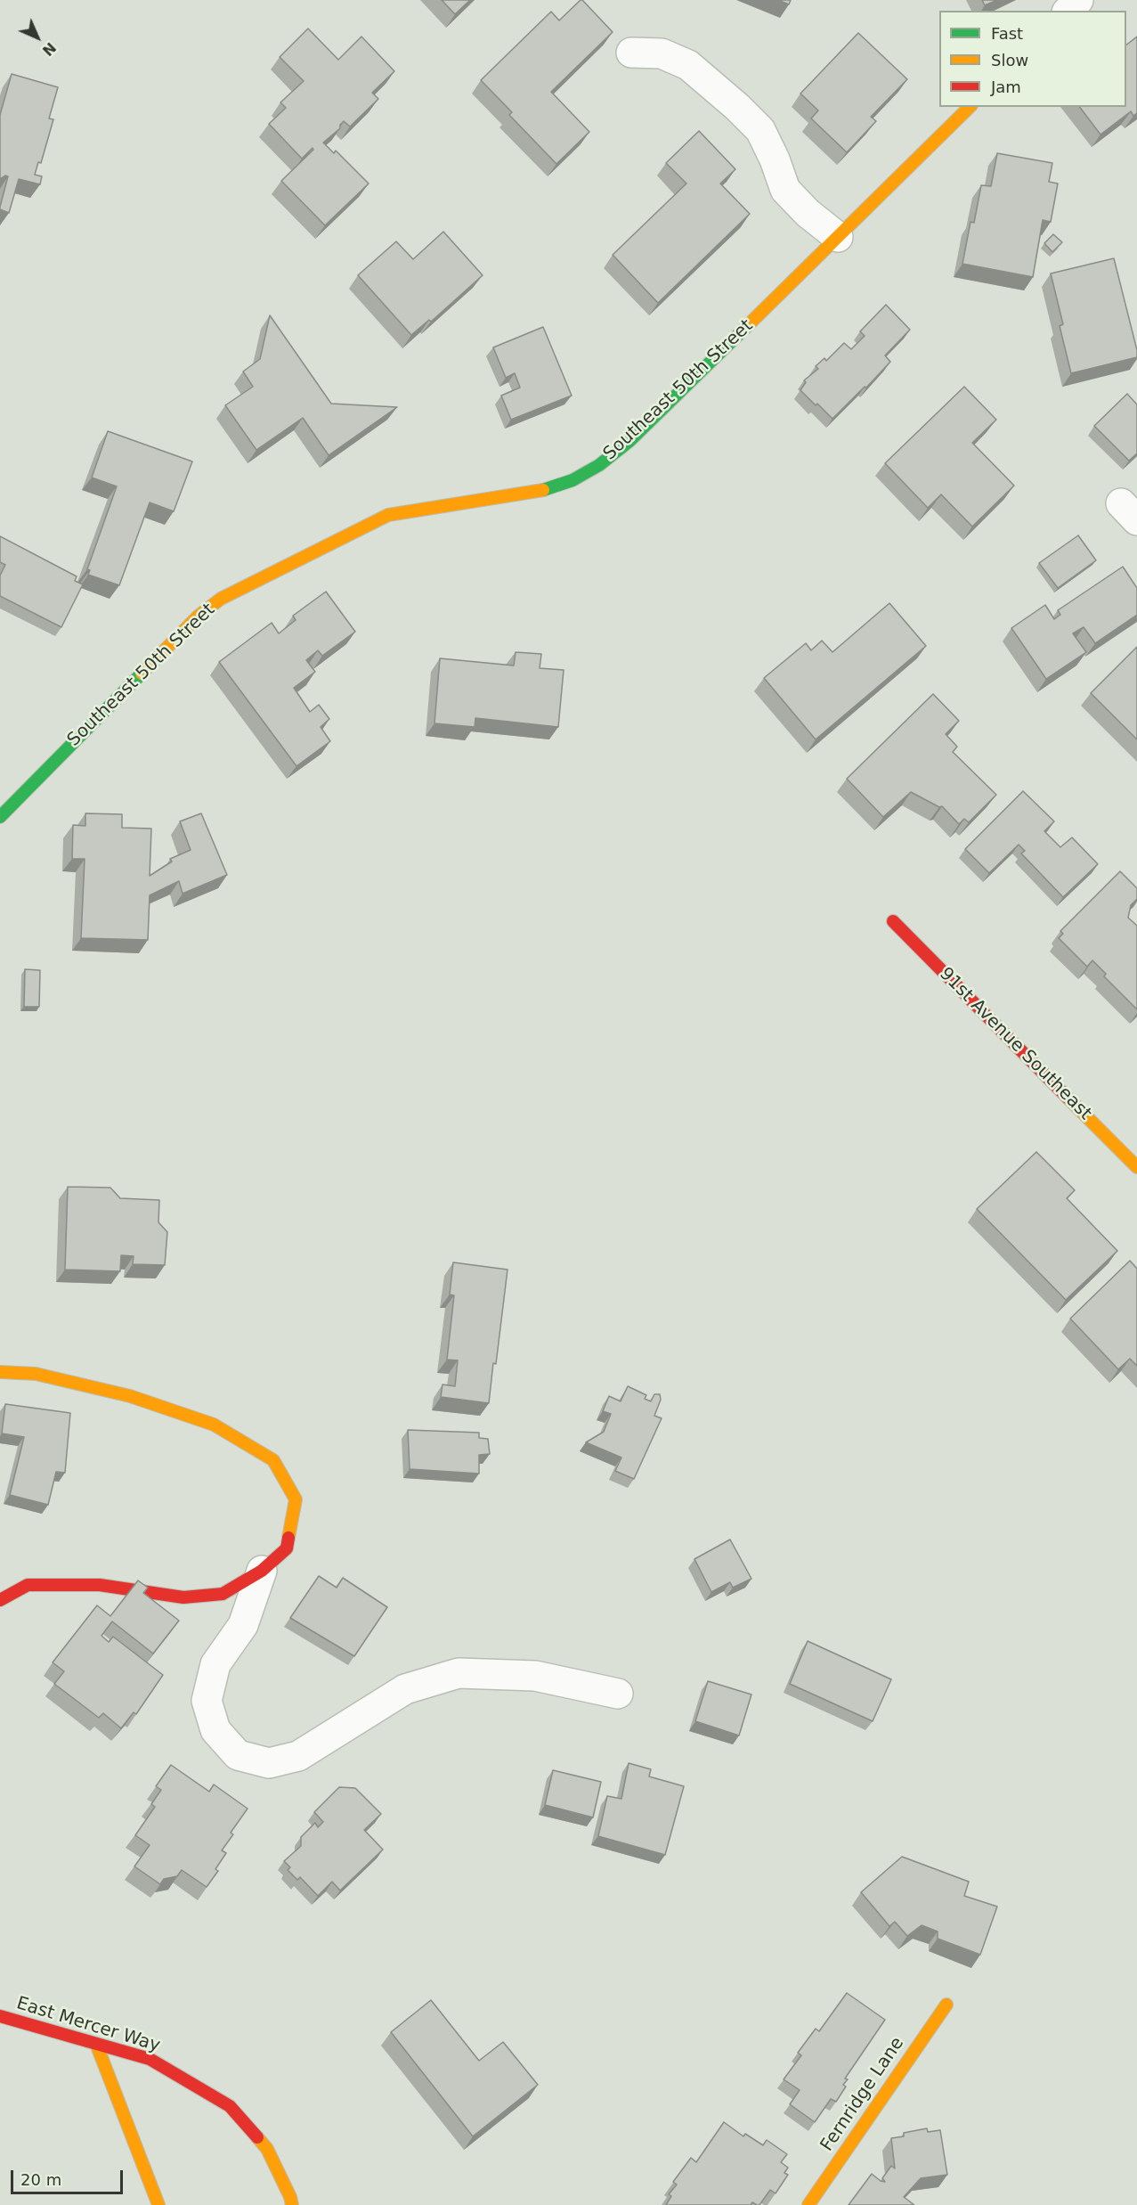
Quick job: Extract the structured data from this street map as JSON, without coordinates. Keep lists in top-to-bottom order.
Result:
{
  "streets": {
    "street": [
      "Southeast 50th Street",
      "91st Avenue Southeast",
      "East Mercer Way",
      "Fernridge Lane"
    ]
  },
  "legend": ["Fast", "Slow", "Jam"],
  "scale_bar": "20 m",
  "north": "bottom right"
}
